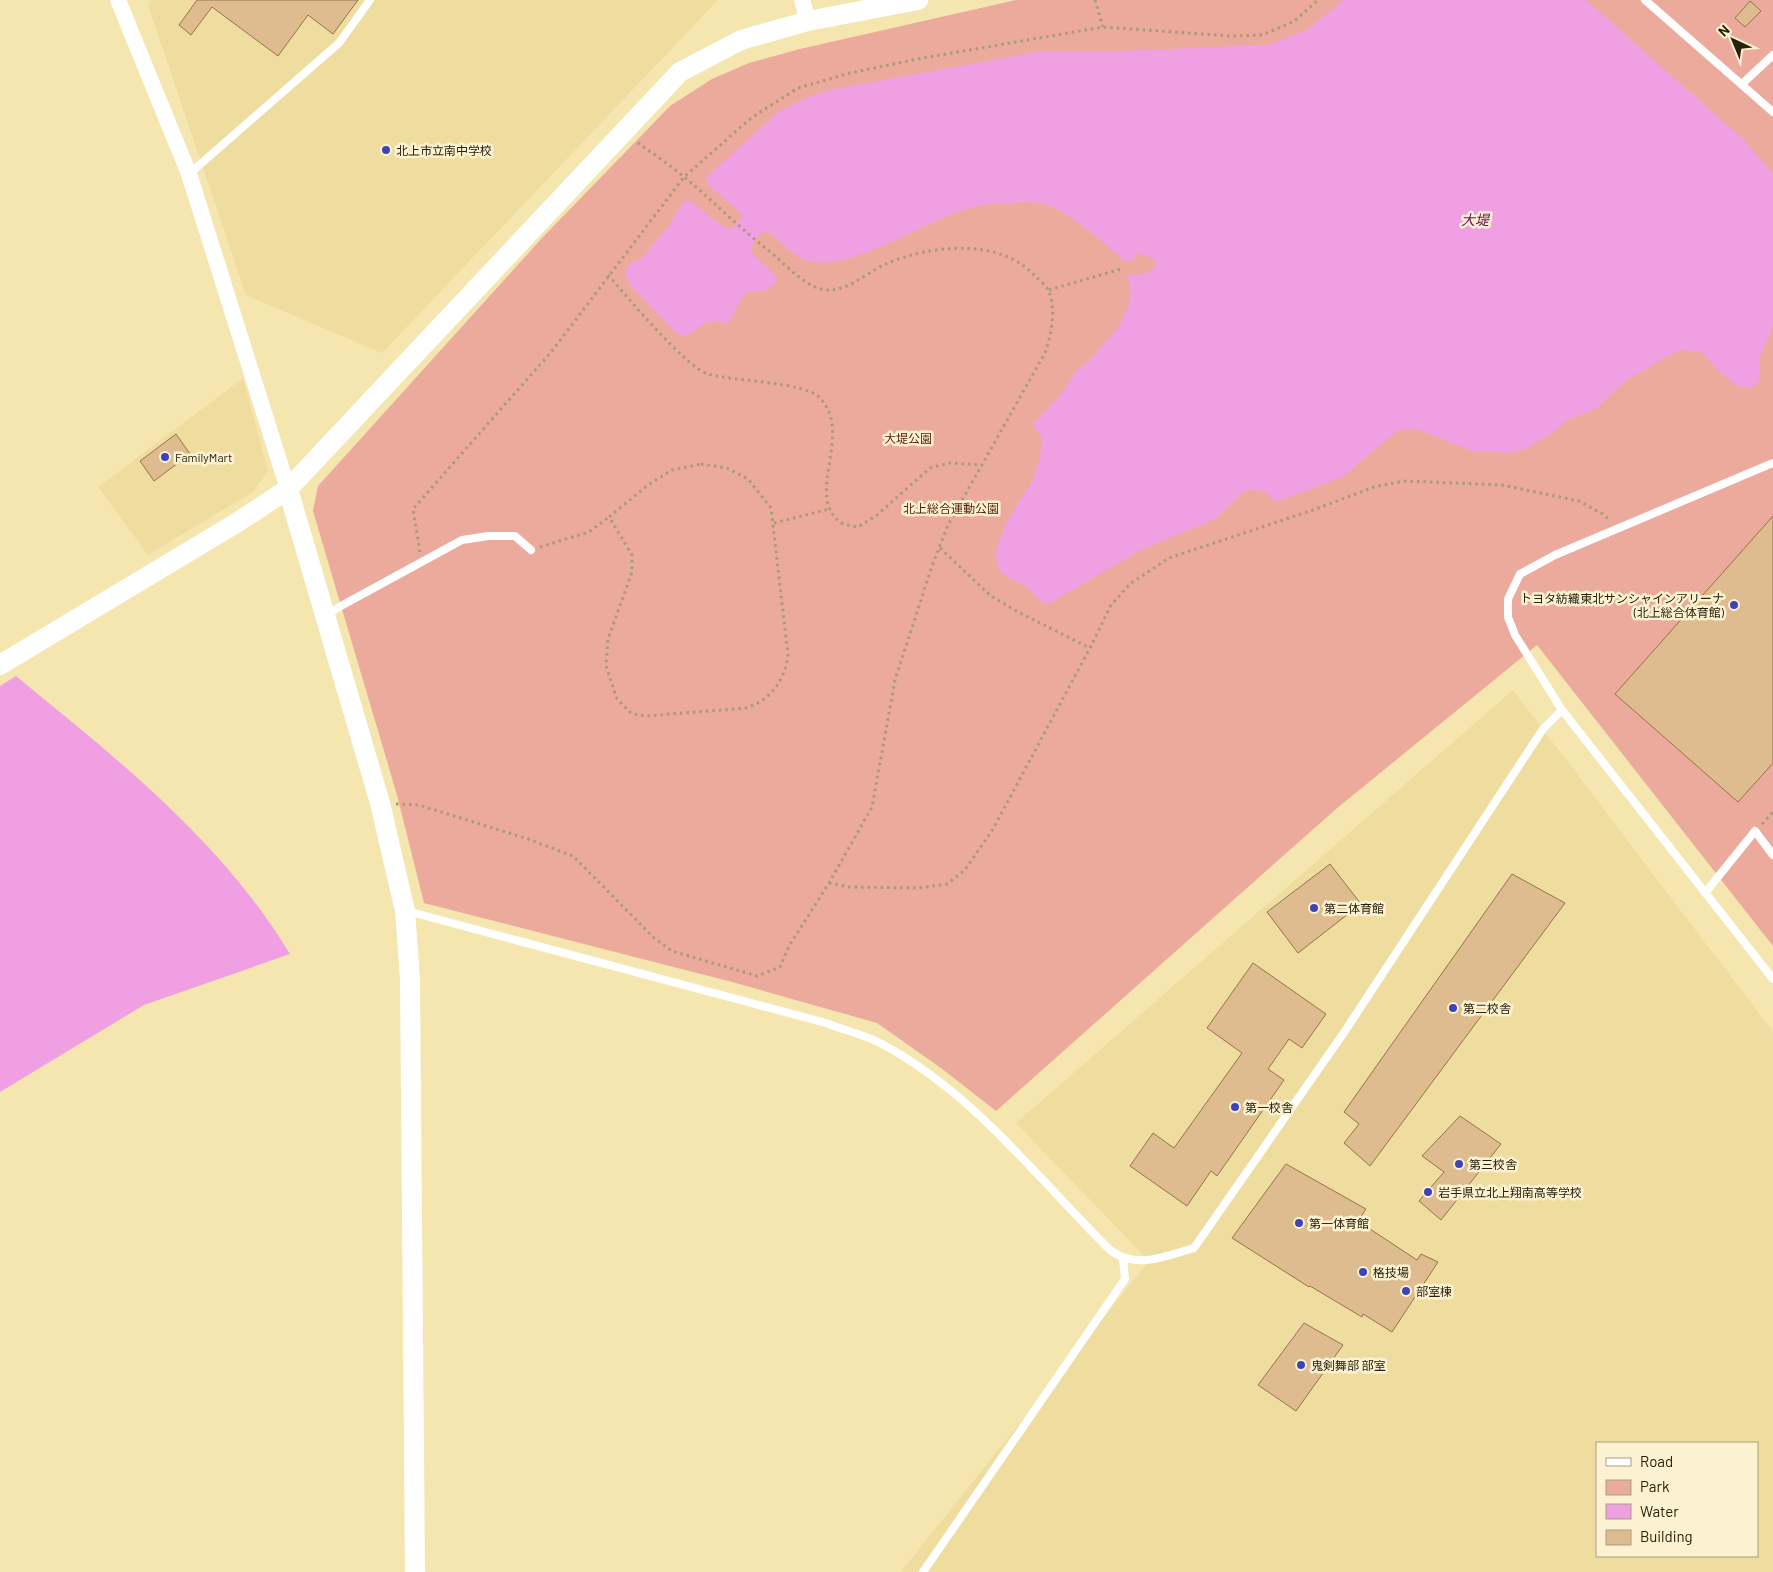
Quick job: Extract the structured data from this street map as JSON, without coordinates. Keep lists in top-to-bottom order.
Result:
{
  "water": ["大堤"],
  "parks": ["大堤公園", "北上総合運動公園"],
  "places": [
    "北上市立南中学校",
    "FamilyMart",
    "トヨタ紡織東北サンシャインアリーナ (北上総合体育館)",
    "第二体育館",
    "第二校舎",
    "第一校舎",
    "第三校舎",
    "岩手県立北上翔南高等学校",
    "第一体育館",
    "格技場",
    "部室棟",
    "鬼剣舞部 部室"
  ],
  "legend": [
    "Road",
    "Park",
    "Water",
    "Building"
  ],
  "north": "top left"
}
